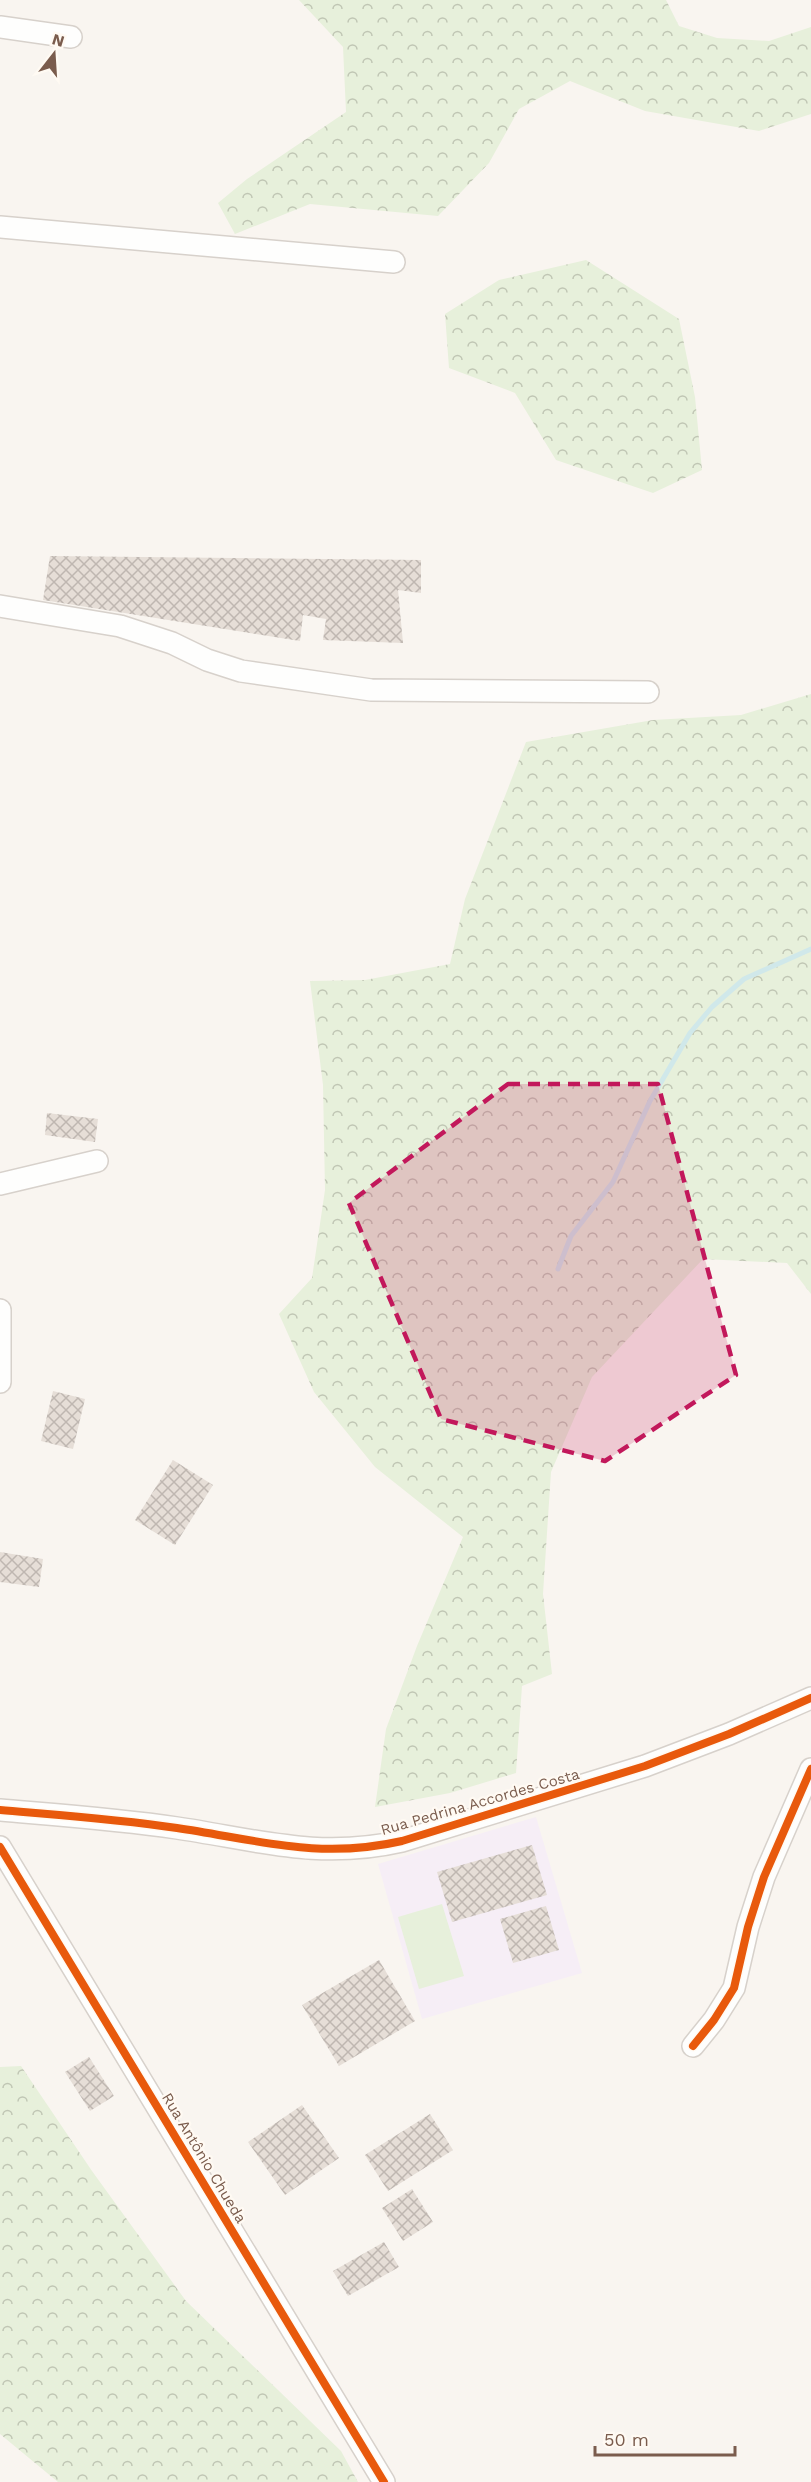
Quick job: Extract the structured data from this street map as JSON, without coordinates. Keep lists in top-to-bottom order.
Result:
{
  "streets": {
    "street": ["Rua Pedrina Accordes Costa", "Rua Antônio Chueda"]
  },
  "scale_bar": "50 m",
  "north": "top"
}
